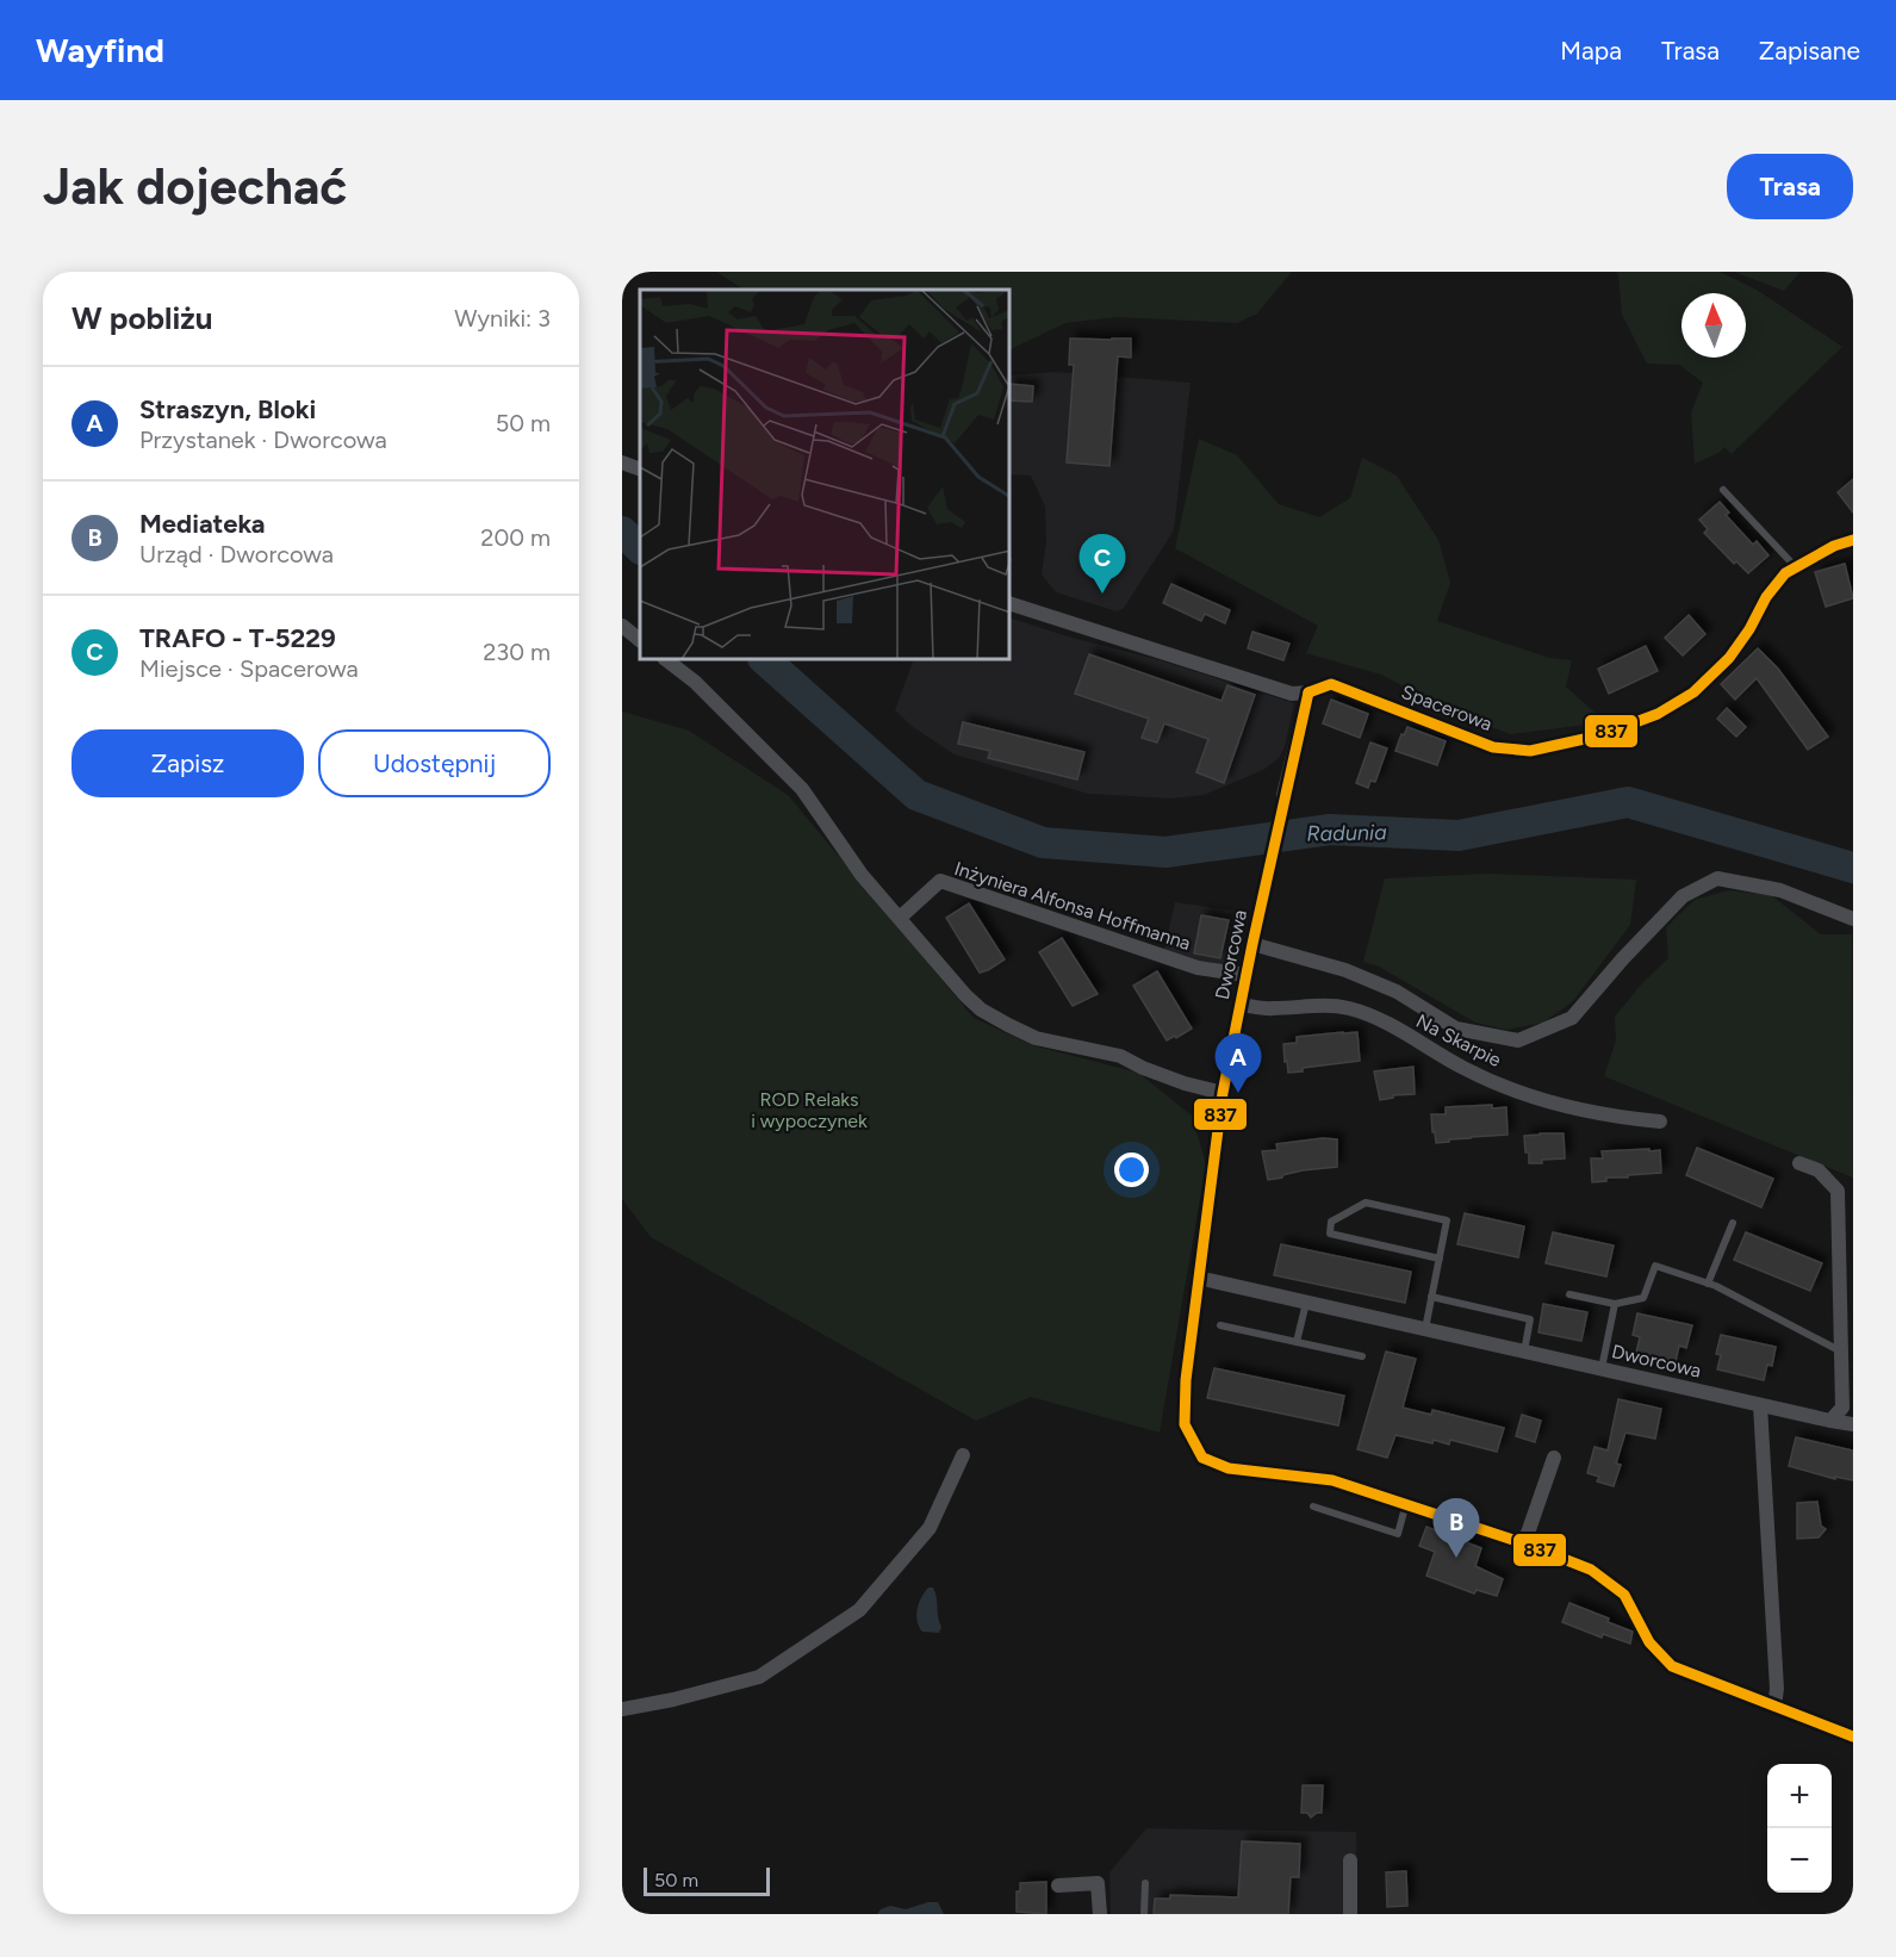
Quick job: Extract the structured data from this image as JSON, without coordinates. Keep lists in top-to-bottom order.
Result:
{
  "streets": {
    "street": [
      "Spacerowa",
      "Inżyniera Alfonsa Hoffmanna",
      "Dworcowa",
      "Na Skarpie"
    ]
  },
  "crossings": [
    ["Inżyniera Alfonsa Hoffmanna", "Dworcowa"],
    ["Dworcowa", "Na Skarpie"]
  ],
  "water": ["Radunia"],
  "parks": ["ROD Relaks i wypoczynek"],
  "lines": ["transit line 837"],
  "scale_bar": "50 m",
  "north": "top",
  "page": {
    "header": "Wayfind",
    "nav": ["Mapa", "Trasa", "Zapisane"],
    "buttons": [
      "Trasa",
      ["Zapisz", "Udostępnij"]
    ],
    "title": "Jak dojechać",
    "heading": ["W pobliżu", "Wyniki: 3"],
    "list": [
      {
        "mark": "A",
        "name": "Straszyn, Bloki",
        "note": "Przystanek · Dworcowa",
        "value": "50 m"
      },
      {
        "mark": "B",
        "name": "Mediateka",
        "note": "Urząd · Dworcowa",
        "value": "200 m"
      },
      {
        "mark": "C",
        "name": "TRAFO - T-5229",
        "note": "Miejsce · Spacerowa",
        "value": "230 m"
      }
    ],
    "pins": ["C", "A", "B"],
    "map_buttons": ["+", "−"],
    "scale": "50 m"
  }
}
